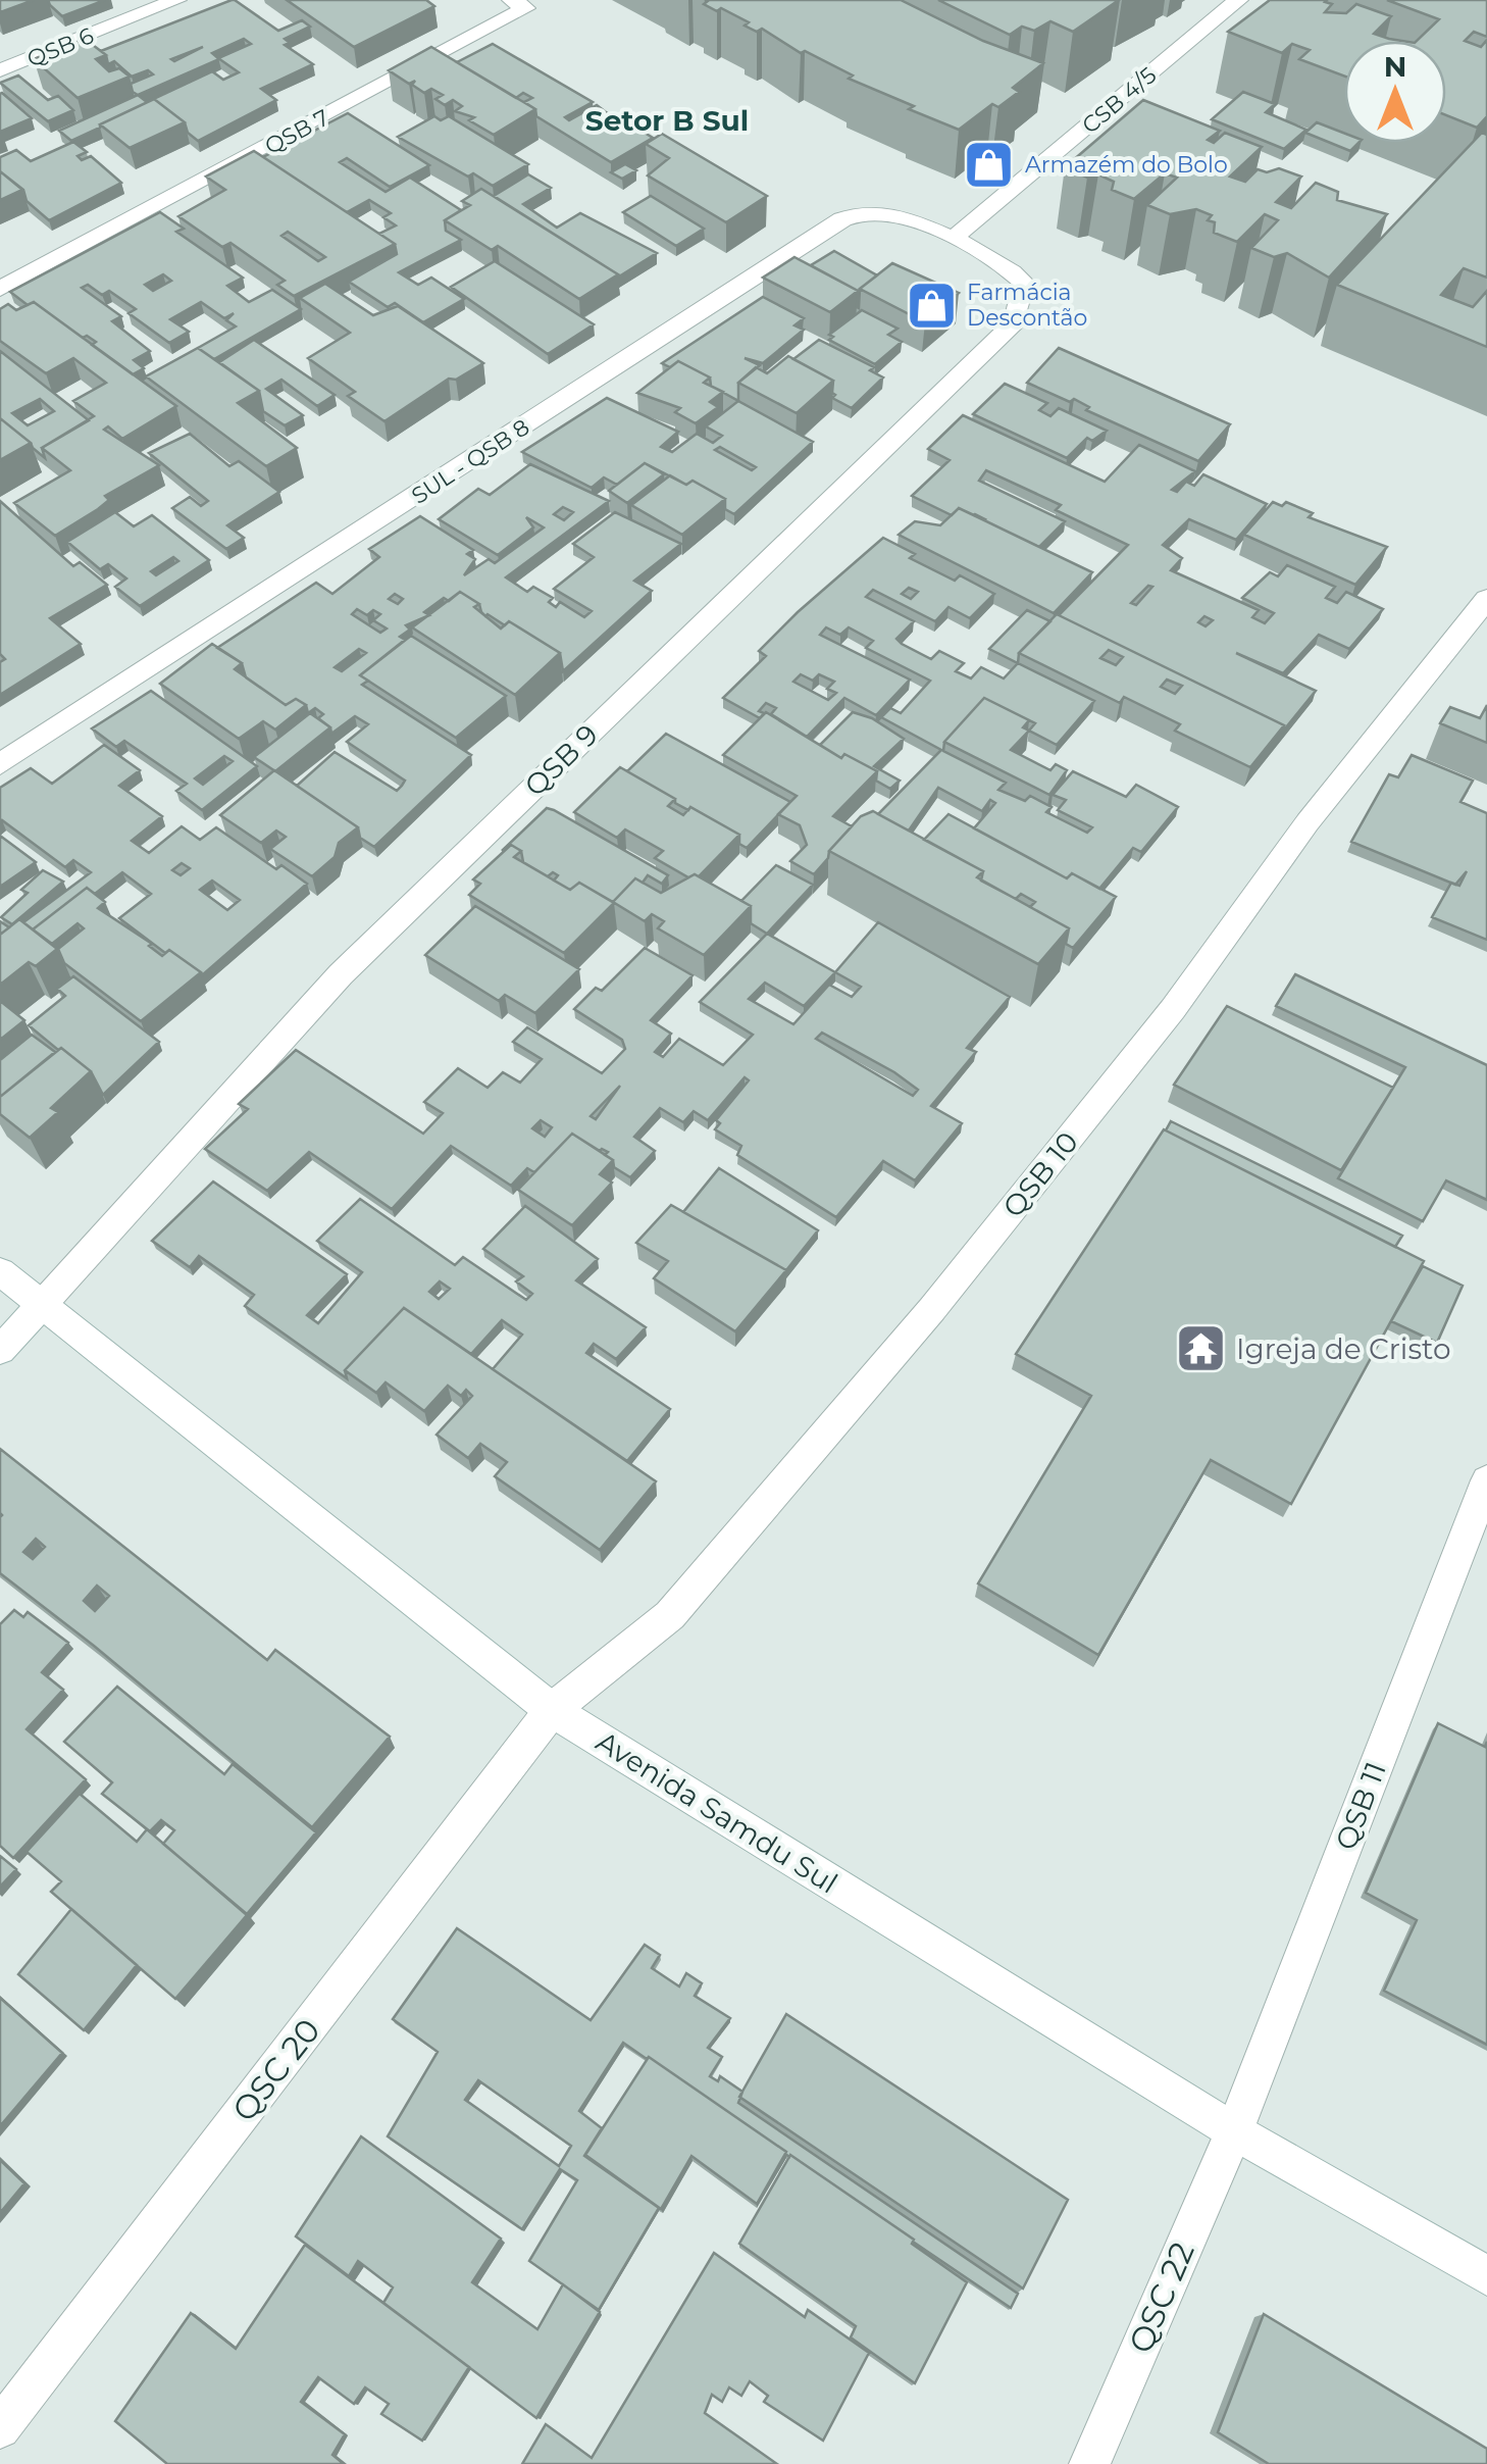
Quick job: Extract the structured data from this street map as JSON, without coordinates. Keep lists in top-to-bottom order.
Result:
{
  "streets": {
    "street": [
      "QSB 6",
      "CSB 4/5",
      "QSB 7",
      "SUL - QSB 8",
      "QSB 9",
      "QSB 10",
      "QSB 11",
      "Avenida Samdu Sul",
      "QSC 20",
      "QSC 22"
    ]
  },
  "crossings": [
    ["CSB 4/5", "SUL - QSB 8"],
    ["CSB 4/5", "QSB 9"],
    ["SUL - QSB 8", "QSB 9"],
    ["QSB 9", "Avenida Samdu Sul"],
    ["QSB 10", "Avenida Samdu Sul"],
    ["QSB 10", "QSC 20"],
    ["QSB 11", "Avenida Samdu Sul"],
    ["QSB 11", "QSC 22"],
    ["Avenida Samdu Sul", "QSC 20"],
    ["Avenida Samdu Sul", "QSC 22"]
  ],
  "districts": ["Setor B Sul"],
  "places": {
    "shop": ["Armazém do Bolo", "Farmácia Descontão"],
    "temple": ["Igreja de Cristo"]
  },
  "north": "top"
}
